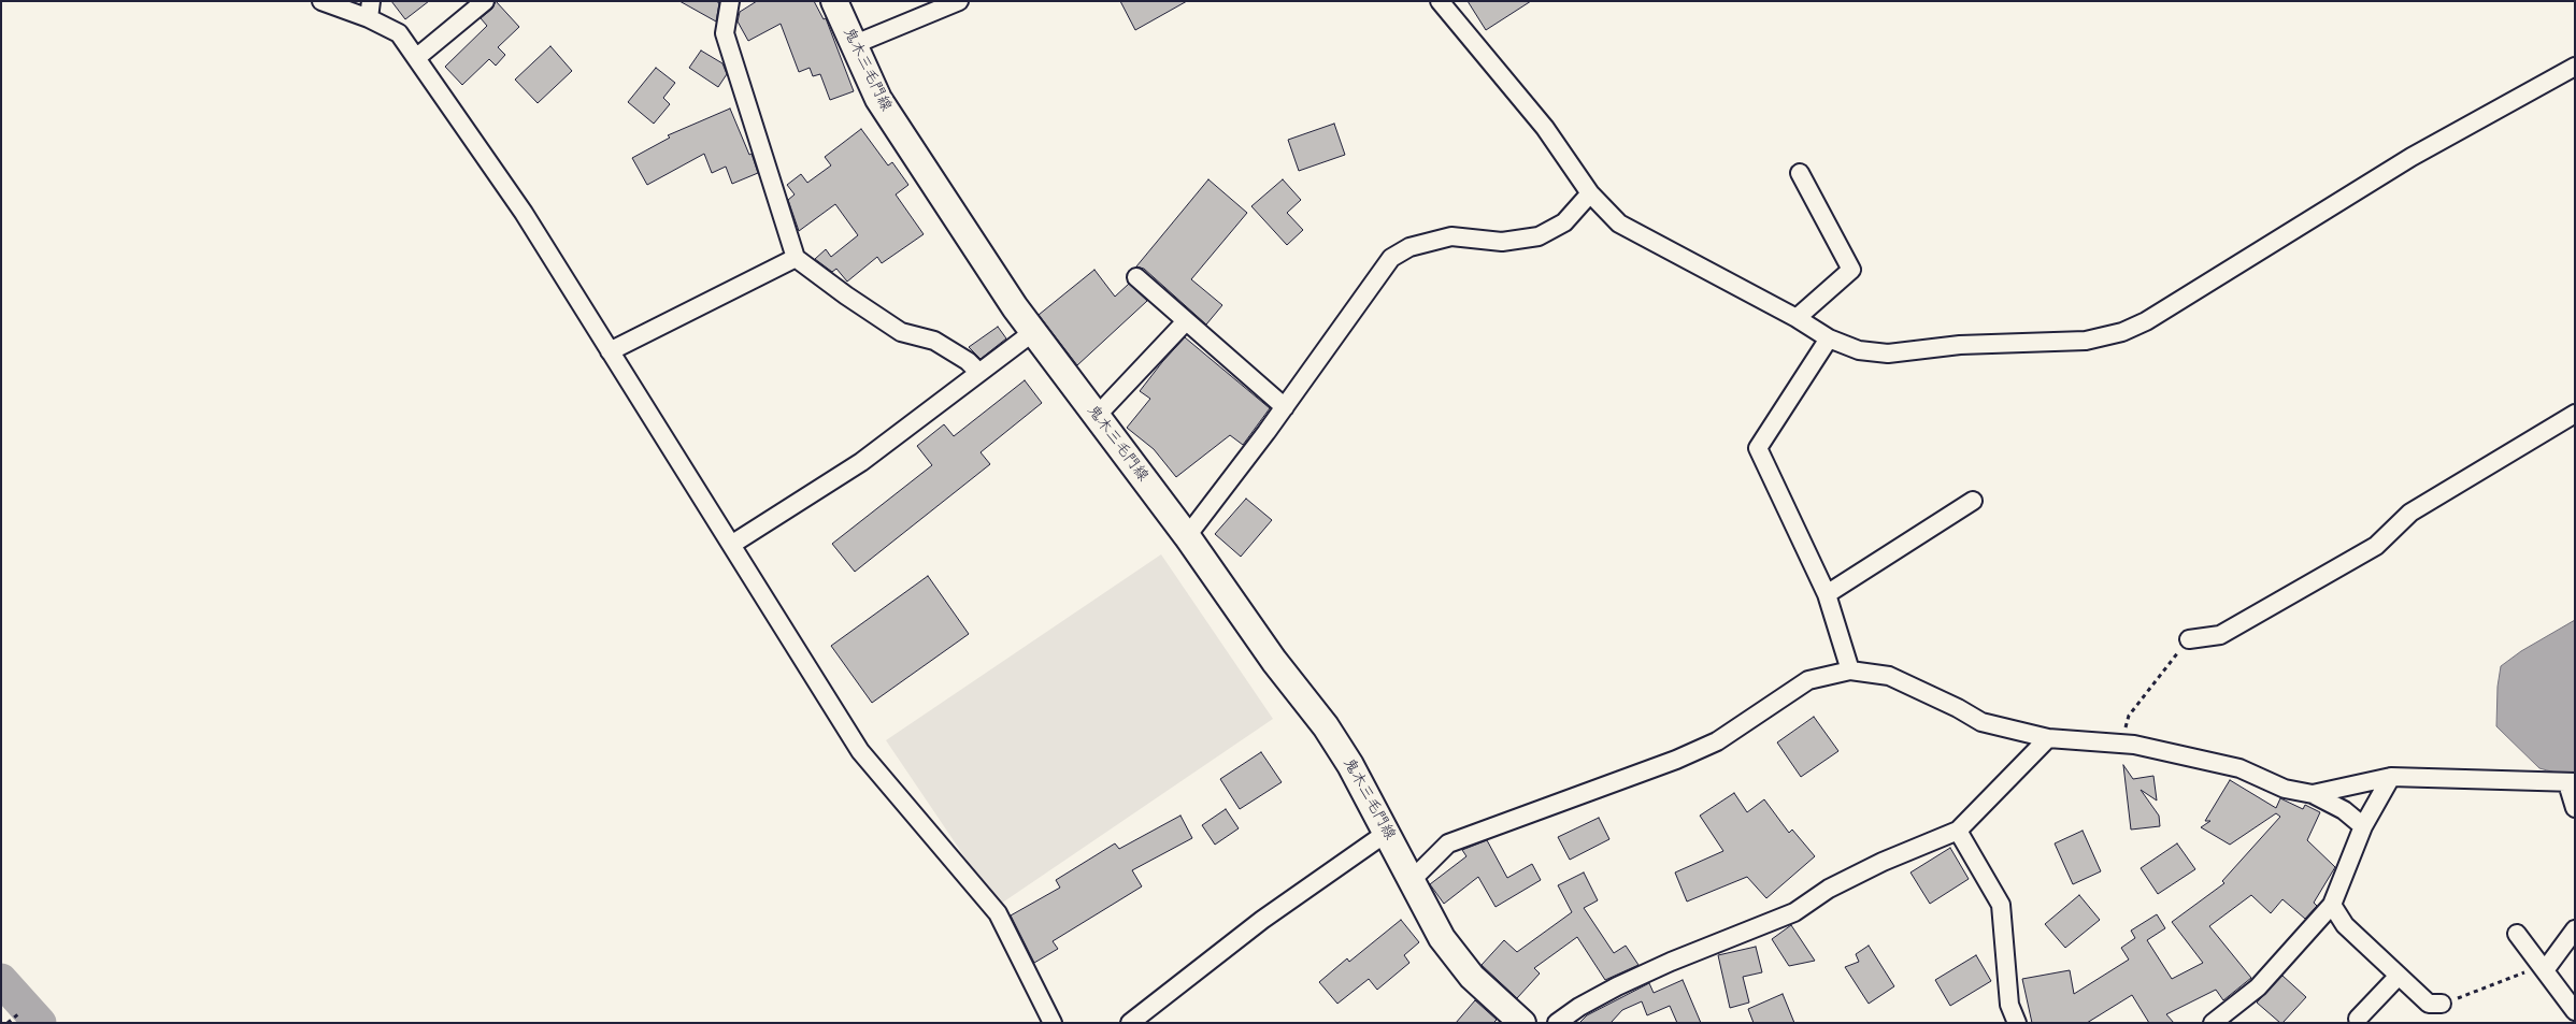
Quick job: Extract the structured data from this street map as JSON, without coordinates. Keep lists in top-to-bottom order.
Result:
{
  "streets": {
    "main road": ["鬼木三毛門線"]
  }
}
